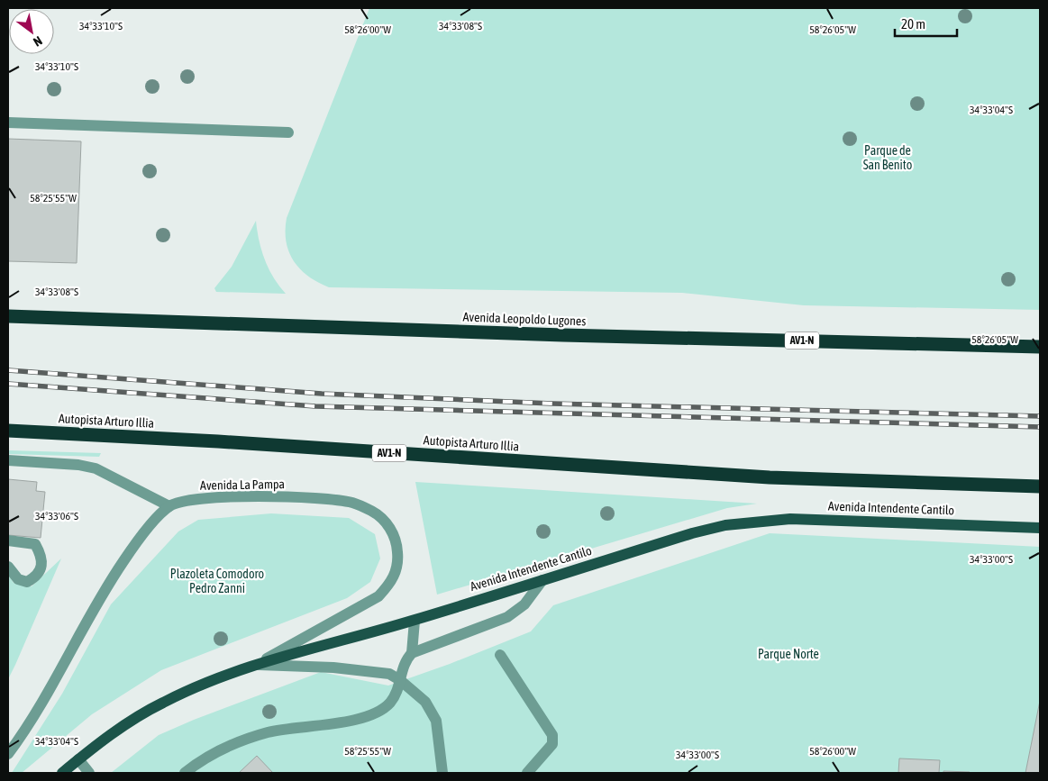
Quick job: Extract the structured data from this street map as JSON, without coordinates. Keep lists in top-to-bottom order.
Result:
{
  "streets": {
    "highway": [
      "Avenida Leopoldo Lugones",
      "AV1-N",
      "Autopista Arturo Illia",
      "Avenida Intendente Cantilo"
    ],
    "street": ["Avenida La Pampa"]
  },
  "crossings": [
    ["Autopista Arturo Illia", "Avenida Intendente Cantilo"],
    ["Avenida La Pampa", "Avenida Intendente Cantilo"]
  ],
  "parks": ["Parque de San Benito", "Plazoleta Comodoro Pedro Zanni", "Parque Norte"],
  "scale_bar": "20 m",
  "north": "bottom right",
  "coordinates": [
    "34°33'10\"S",
    "34°33'08\"S",
    "58°26'05\"W",
    "58°26'00\"W",
    "34°33'04\"S",
    "58°25'55\"W",
    "34°33'06\"S",
    "34°33'00\"S"
  ]
}
